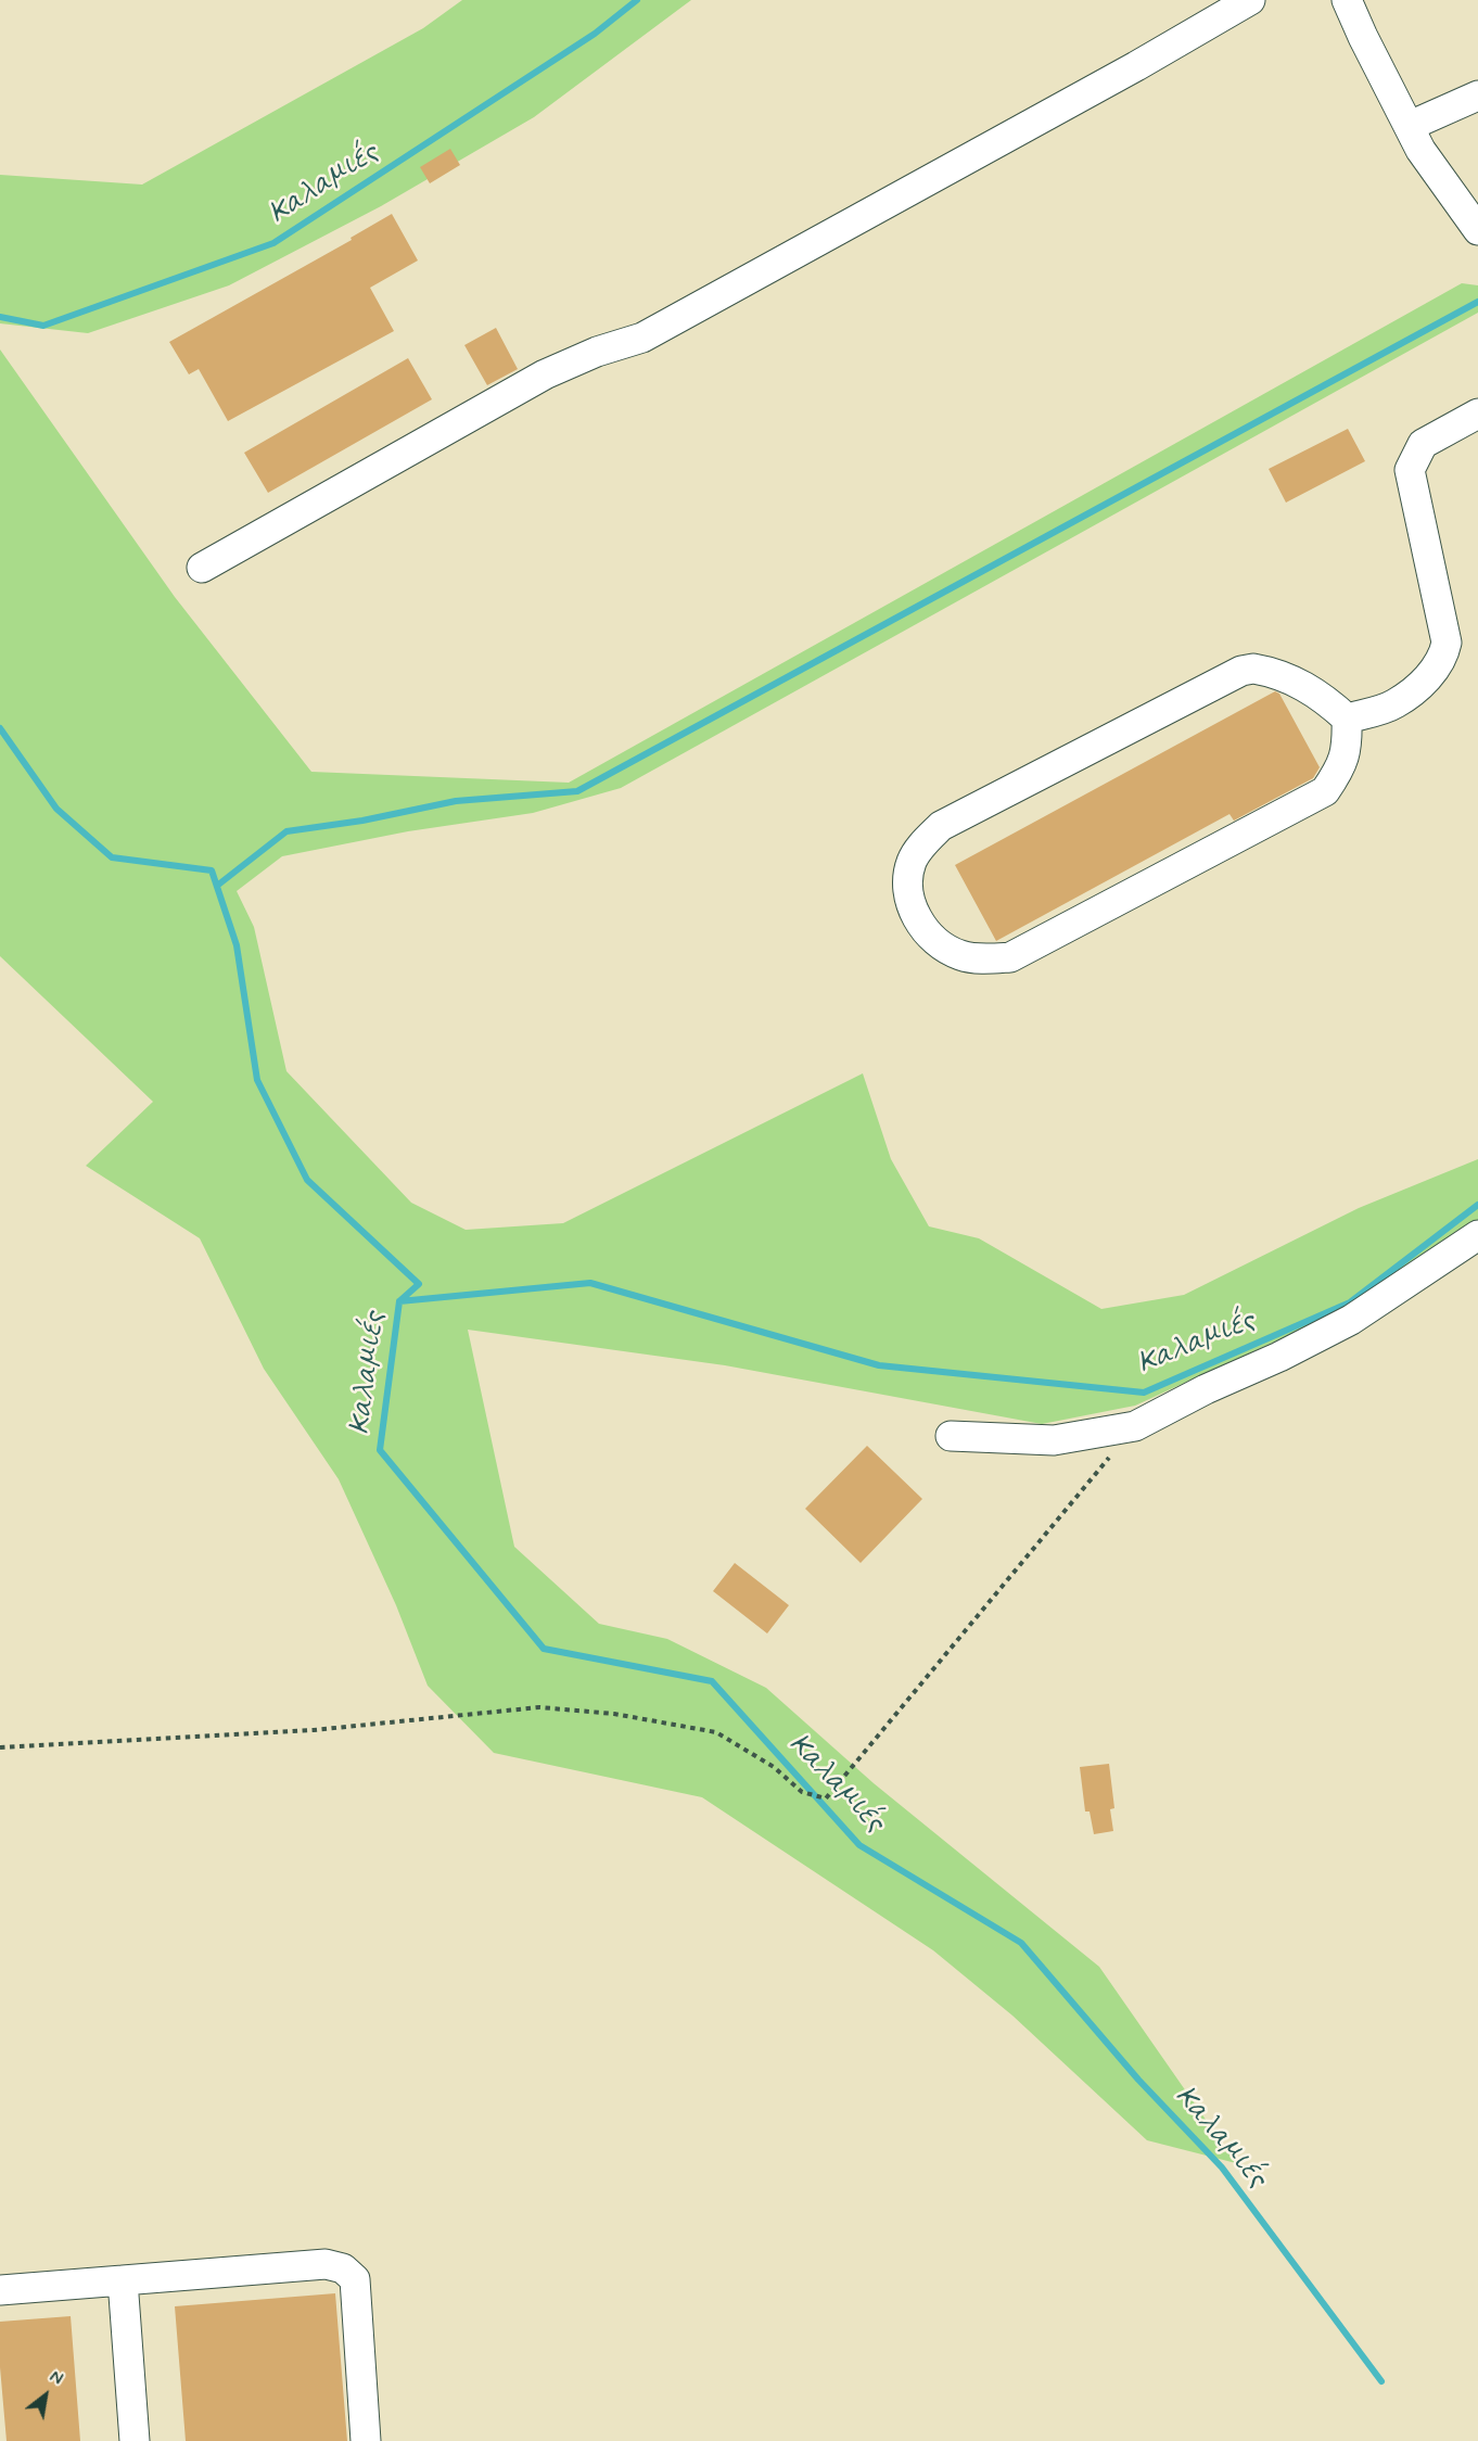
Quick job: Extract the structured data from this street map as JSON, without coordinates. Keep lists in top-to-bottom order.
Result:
{
  "water": ["Καλαμιές"],
  "north": "top right"
}
